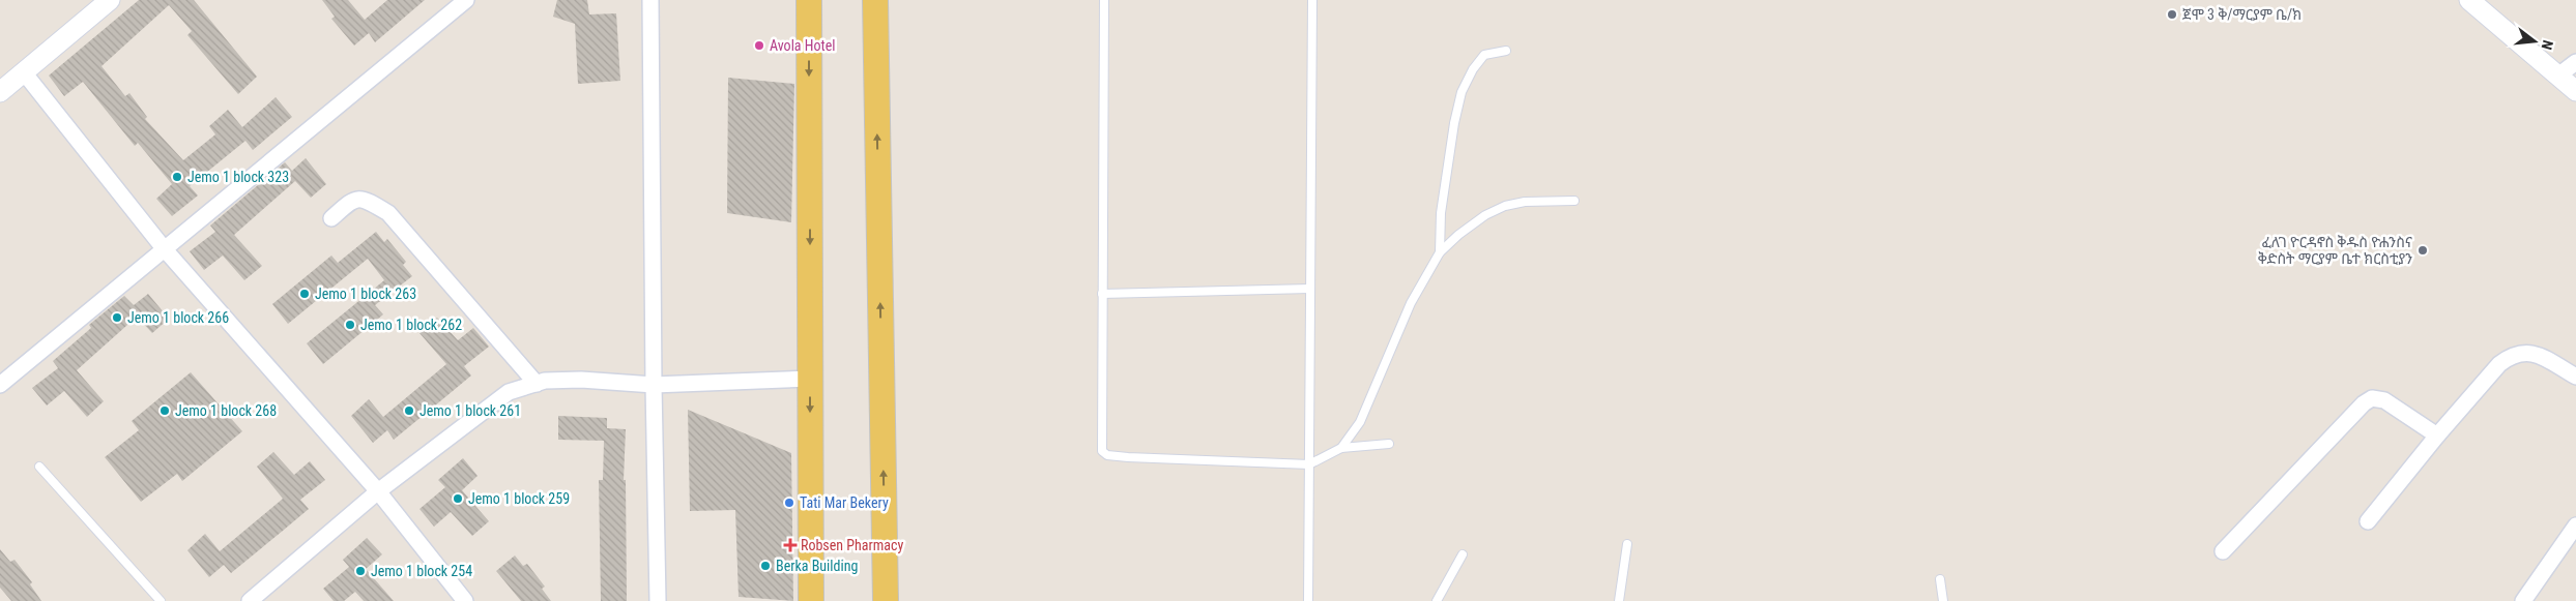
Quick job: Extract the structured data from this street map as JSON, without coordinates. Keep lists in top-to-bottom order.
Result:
{
  "places": {
    "other": [
      "ጀሞ 3 ቅ/ማርያም ቤ/ክ",
      "Avola Hotel",
      "Jemo 1 block 323",
      "ፈለገ ዮርዳኖስ ቅዱስ ዮሐንስና ቅድስት ማርያም ቤተ ክርስቲያን",
      "Jemo 1 block 263",
      "Jemo 1 block 266",
      "Jemo 1 block 262",
      "Jemo 1 block 268",
      "Jemo 1 block 261",
      "Jemo 1 block 259",
      "Tati Mar Bekery",
      "Berka Building",
      "Jemo 1 block 254"
    ],
    "health": ["Robsen Pharmacy"]
  },
  "north": "right"
}
